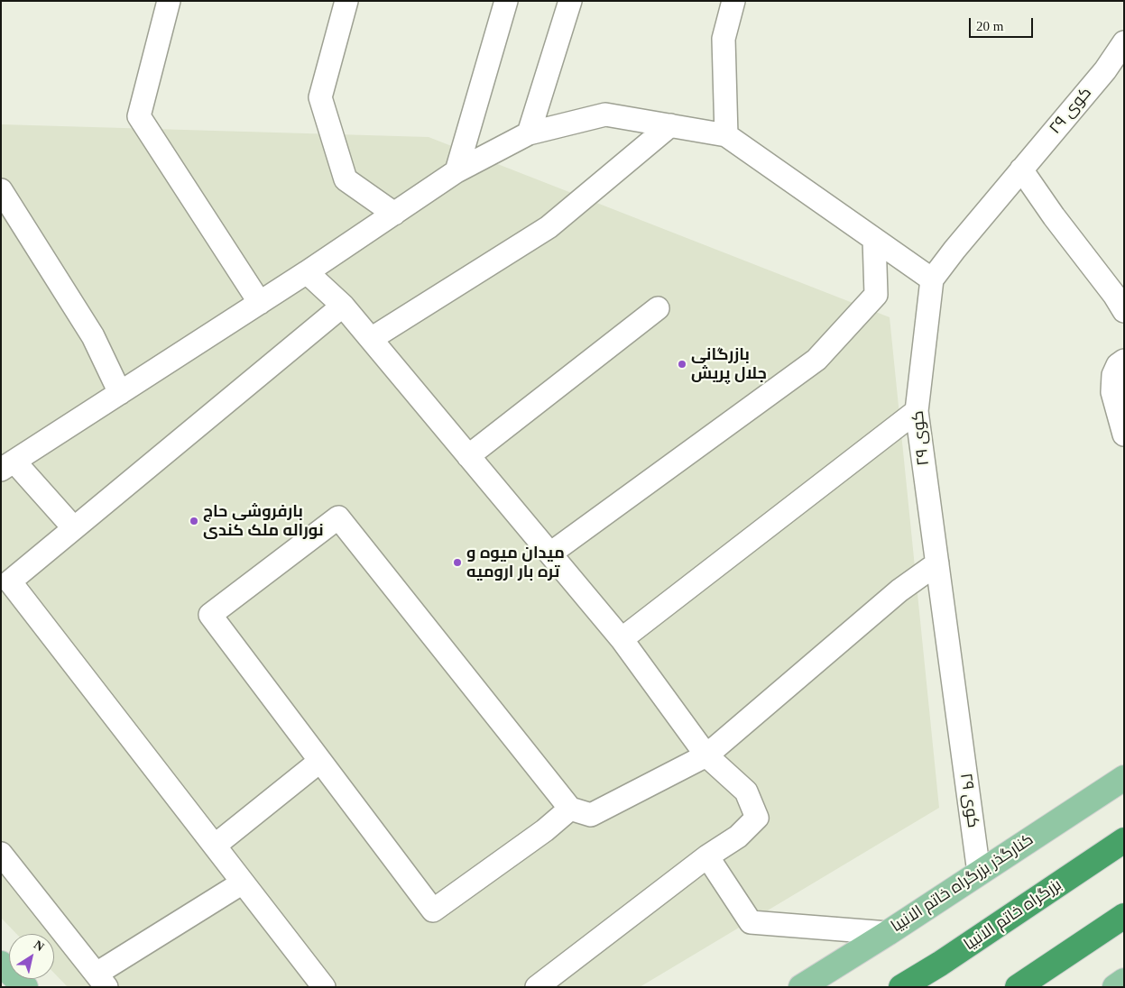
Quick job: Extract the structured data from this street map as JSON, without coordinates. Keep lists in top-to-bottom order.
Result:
{
  "streets": {
    "highway": ["بزرگراه خاتم الانبیا"],
    "main road": ["کنارگذر بزرگراه خاتم الانبیا"],
    "street": ["کوی ۲۹"]
  },
  "crossings": [
    ["کوی ۲۹", "کنارگذر بزرگراه خاتم الانبیا"]
  ],
  "places": ["بازرگانی جلال پریش", "بارفروشی حاج نوراله ملک کندی", "میدان میوه و تره بار ارومیه"],
  "scale_bar": "20 m",
  "north": "top right"
}
